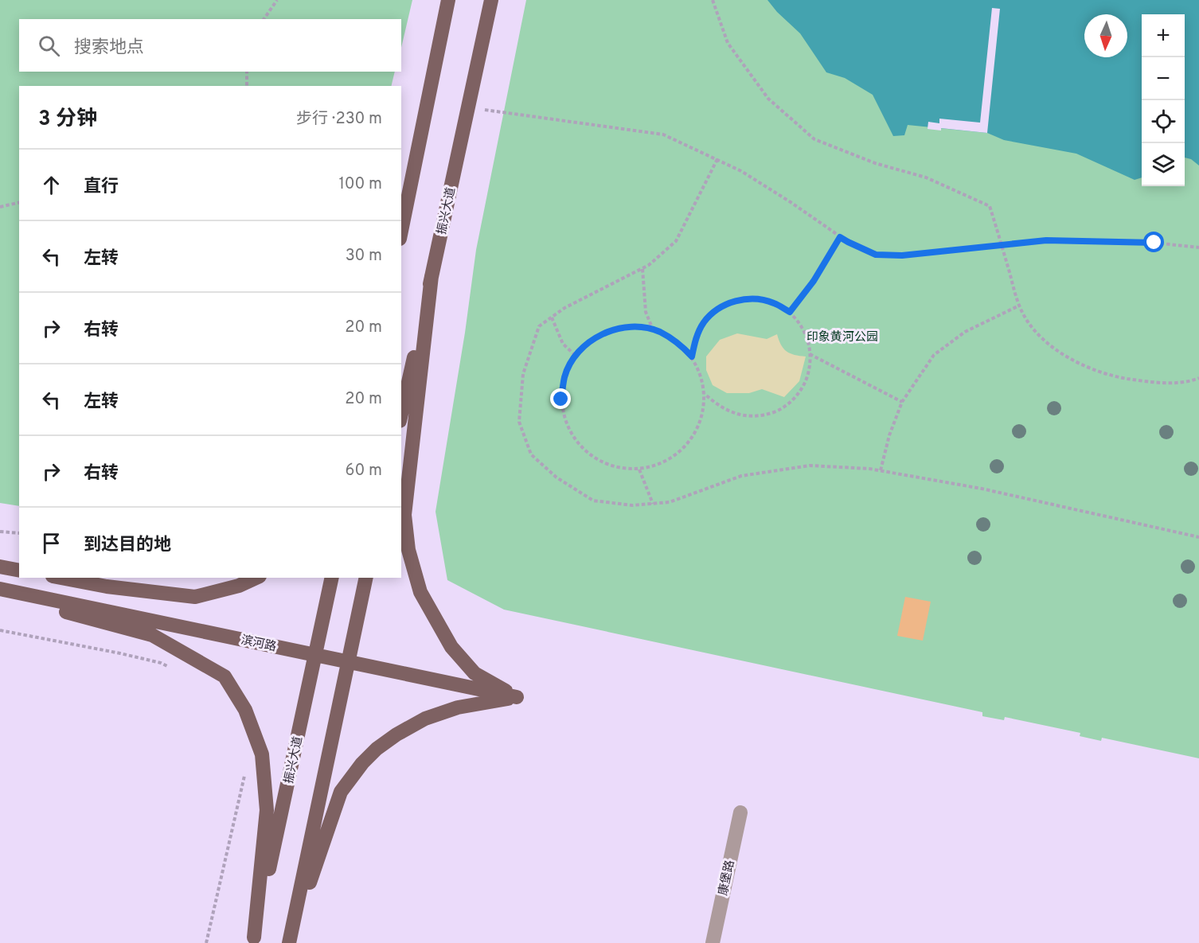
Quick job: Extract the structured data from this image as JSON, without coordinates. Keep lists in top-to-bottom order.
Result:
{
  "streets": {
    "main road": ["振兴大道", "滨河路"],
    "street": ["康堡路"]
  },
  "crossings": [
    ["振兴大道", "滨河路"]
  ],
  "parks": ["印象黄河公园"],
  "north": "bottom",
  "page": {
    "map_buttons": ["+", "−"],
    "search": "搜索地点",
    "heading": ["3 分钟", "步行 · 230 m"],
    "list": [
      ["直行", "100 m"],
      ["左转", "30 m"],
      ["右转", "20 m"],
      ["左转", "20 m"],
      ["右转", "60 m"],
      "到达目的地"
    ]
  }
}
